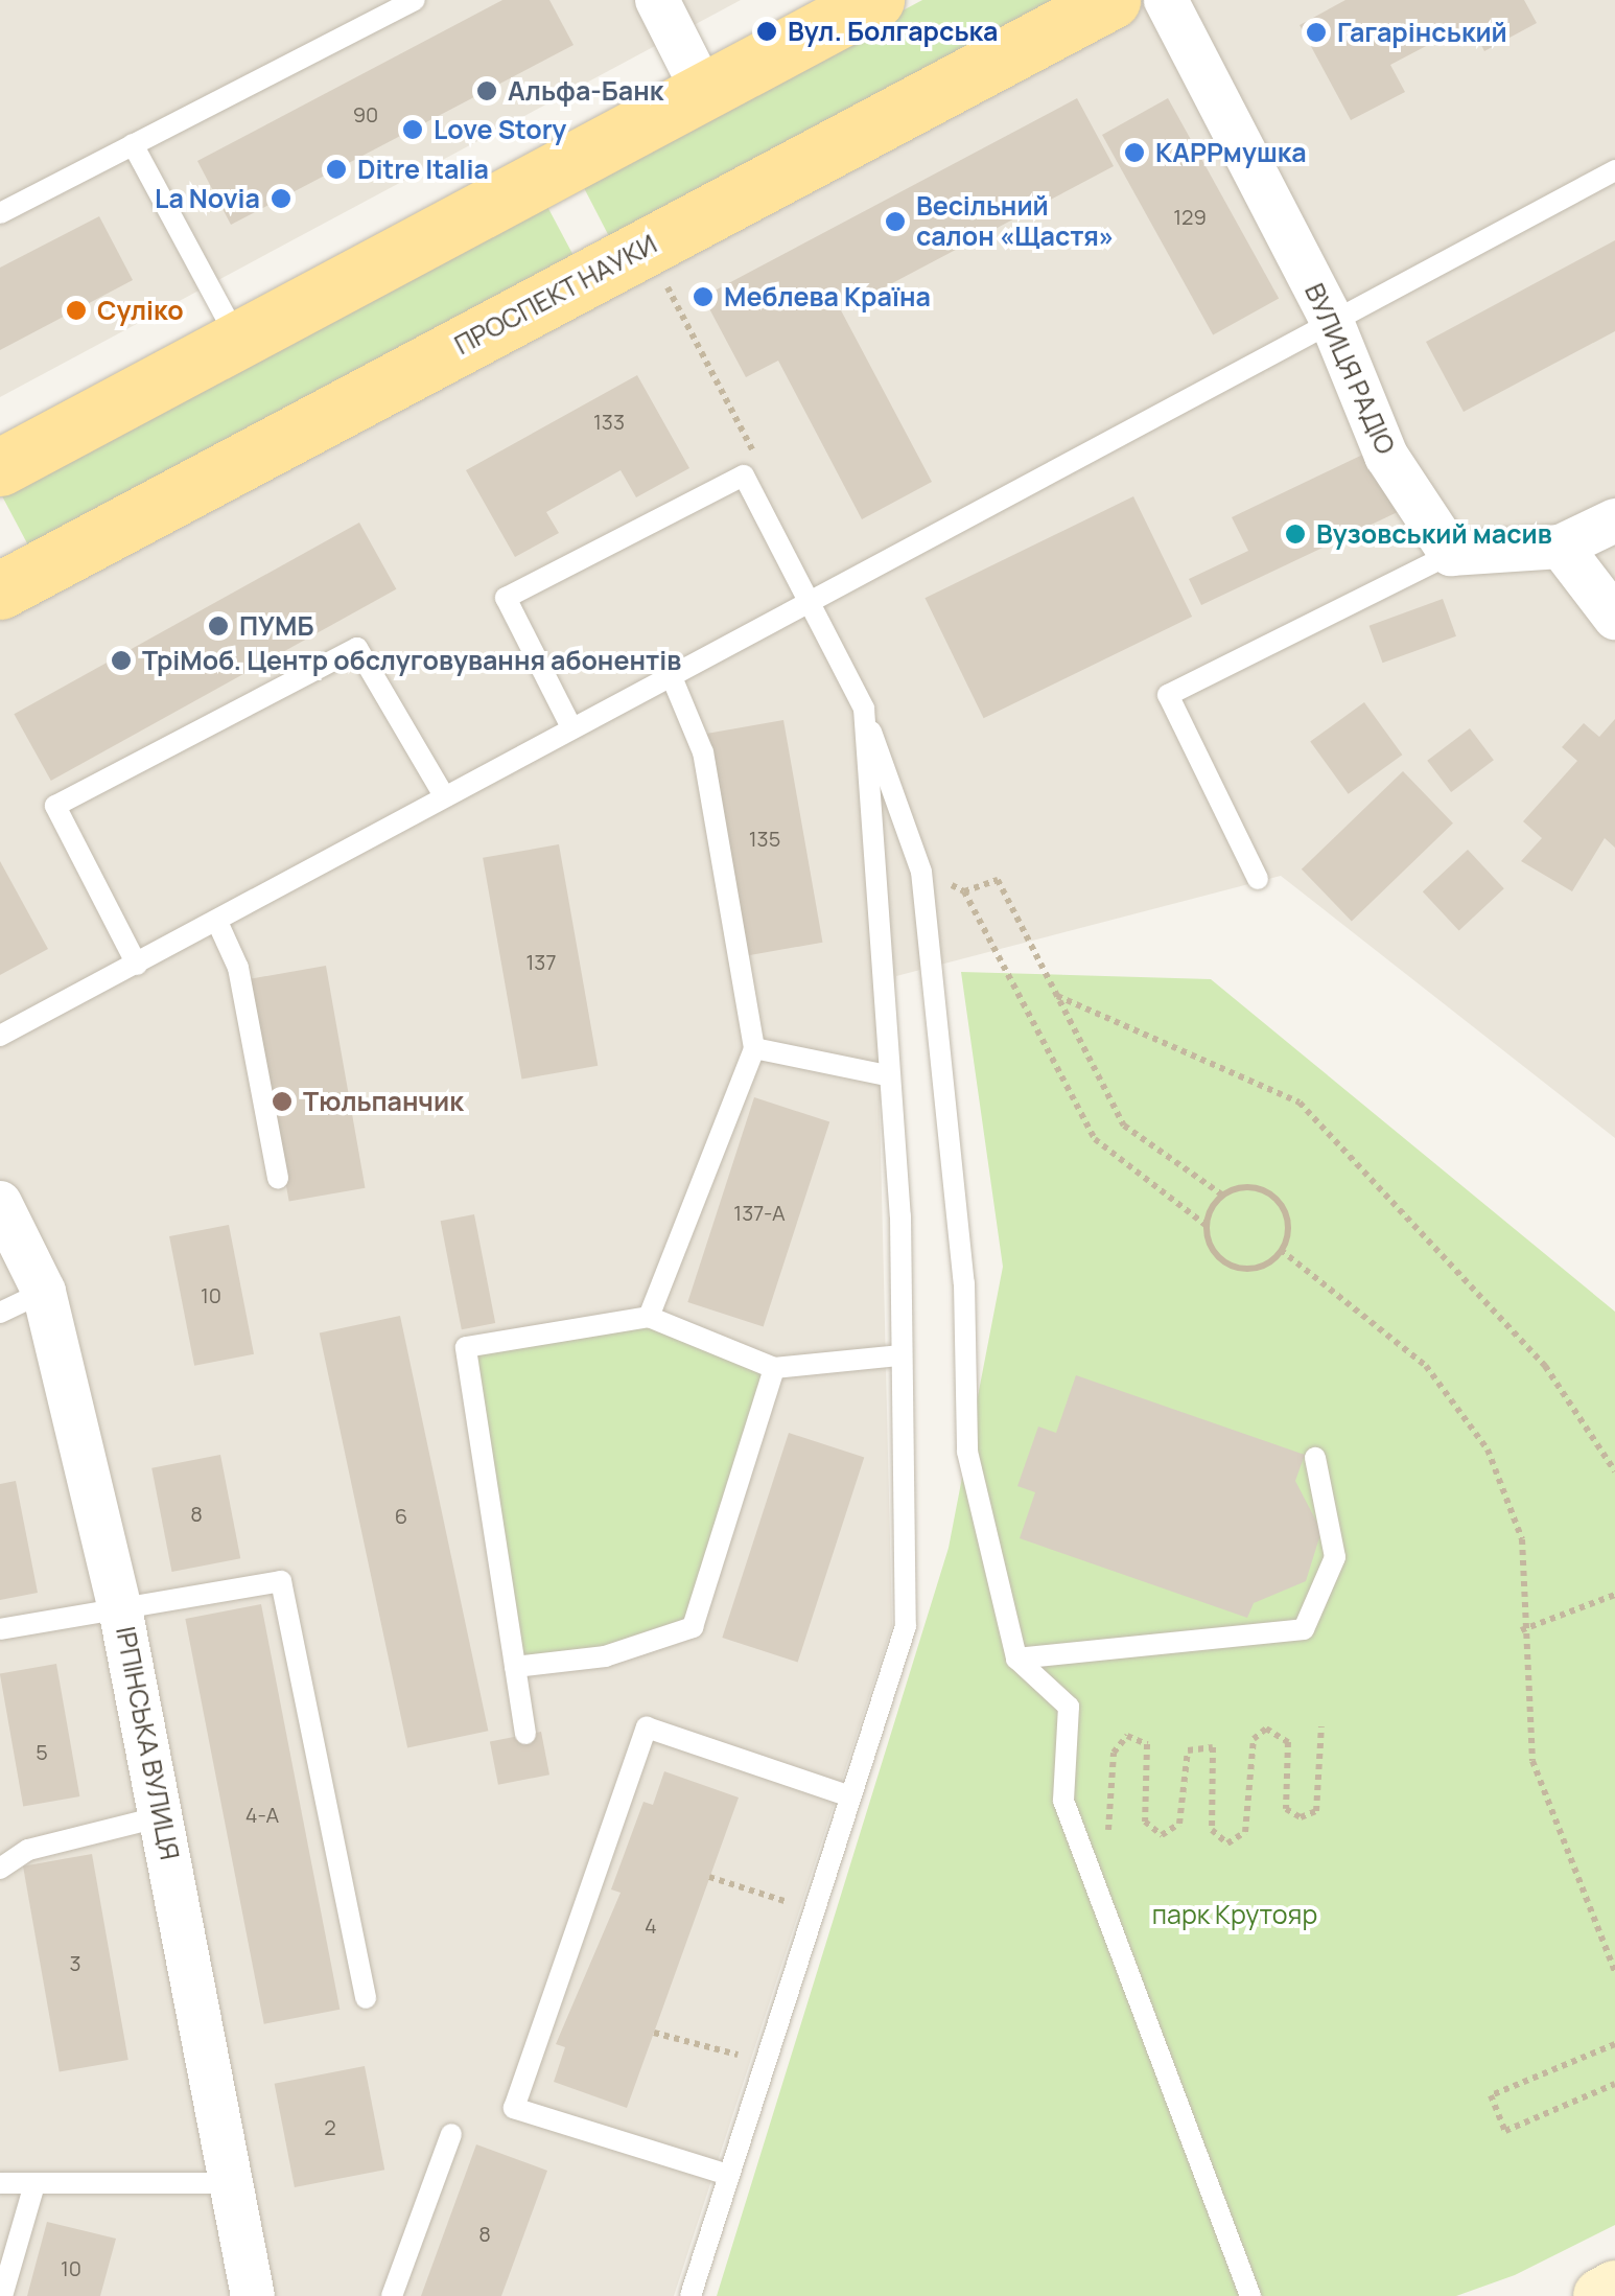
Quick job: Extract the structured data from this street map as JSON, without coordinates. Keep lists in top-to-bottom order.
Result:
{
  "streets": {
    "main road": ["ПРОСПЕКТ НАУКИ"],
    "street": ["ВУЛИЦЯ РАДІО", "ІРПІНСЬКА ВУЛИЦЯ"]
  },
  "parks": ["парк Крутояр"],
  "places": [
    "Вул. Болгарська",
    "Гагарінський",
    "Альфа-Банк",
    "Love Story",
    "КАРРмушка",
    "Ditre Italia",
    "La Novia",
    "Весільний салон «Щастя»",
    "Меблева Країна",
    "Сулiко",
    "Вузовський масив",
    "ПУМБ",
    "ТріМоб. Центр обслуговування абонентів",
    "Тюльпанчик"
  ],
  "house_numbers": [
    "90",
    "129",
    "133",
    "135",
    "137",
    "137-А",
    "10",
    "8",
    "6",
    "5",
    "4-А",
    "4",
    "3",
    "2",
    "8",
    "10"
  ]
}
